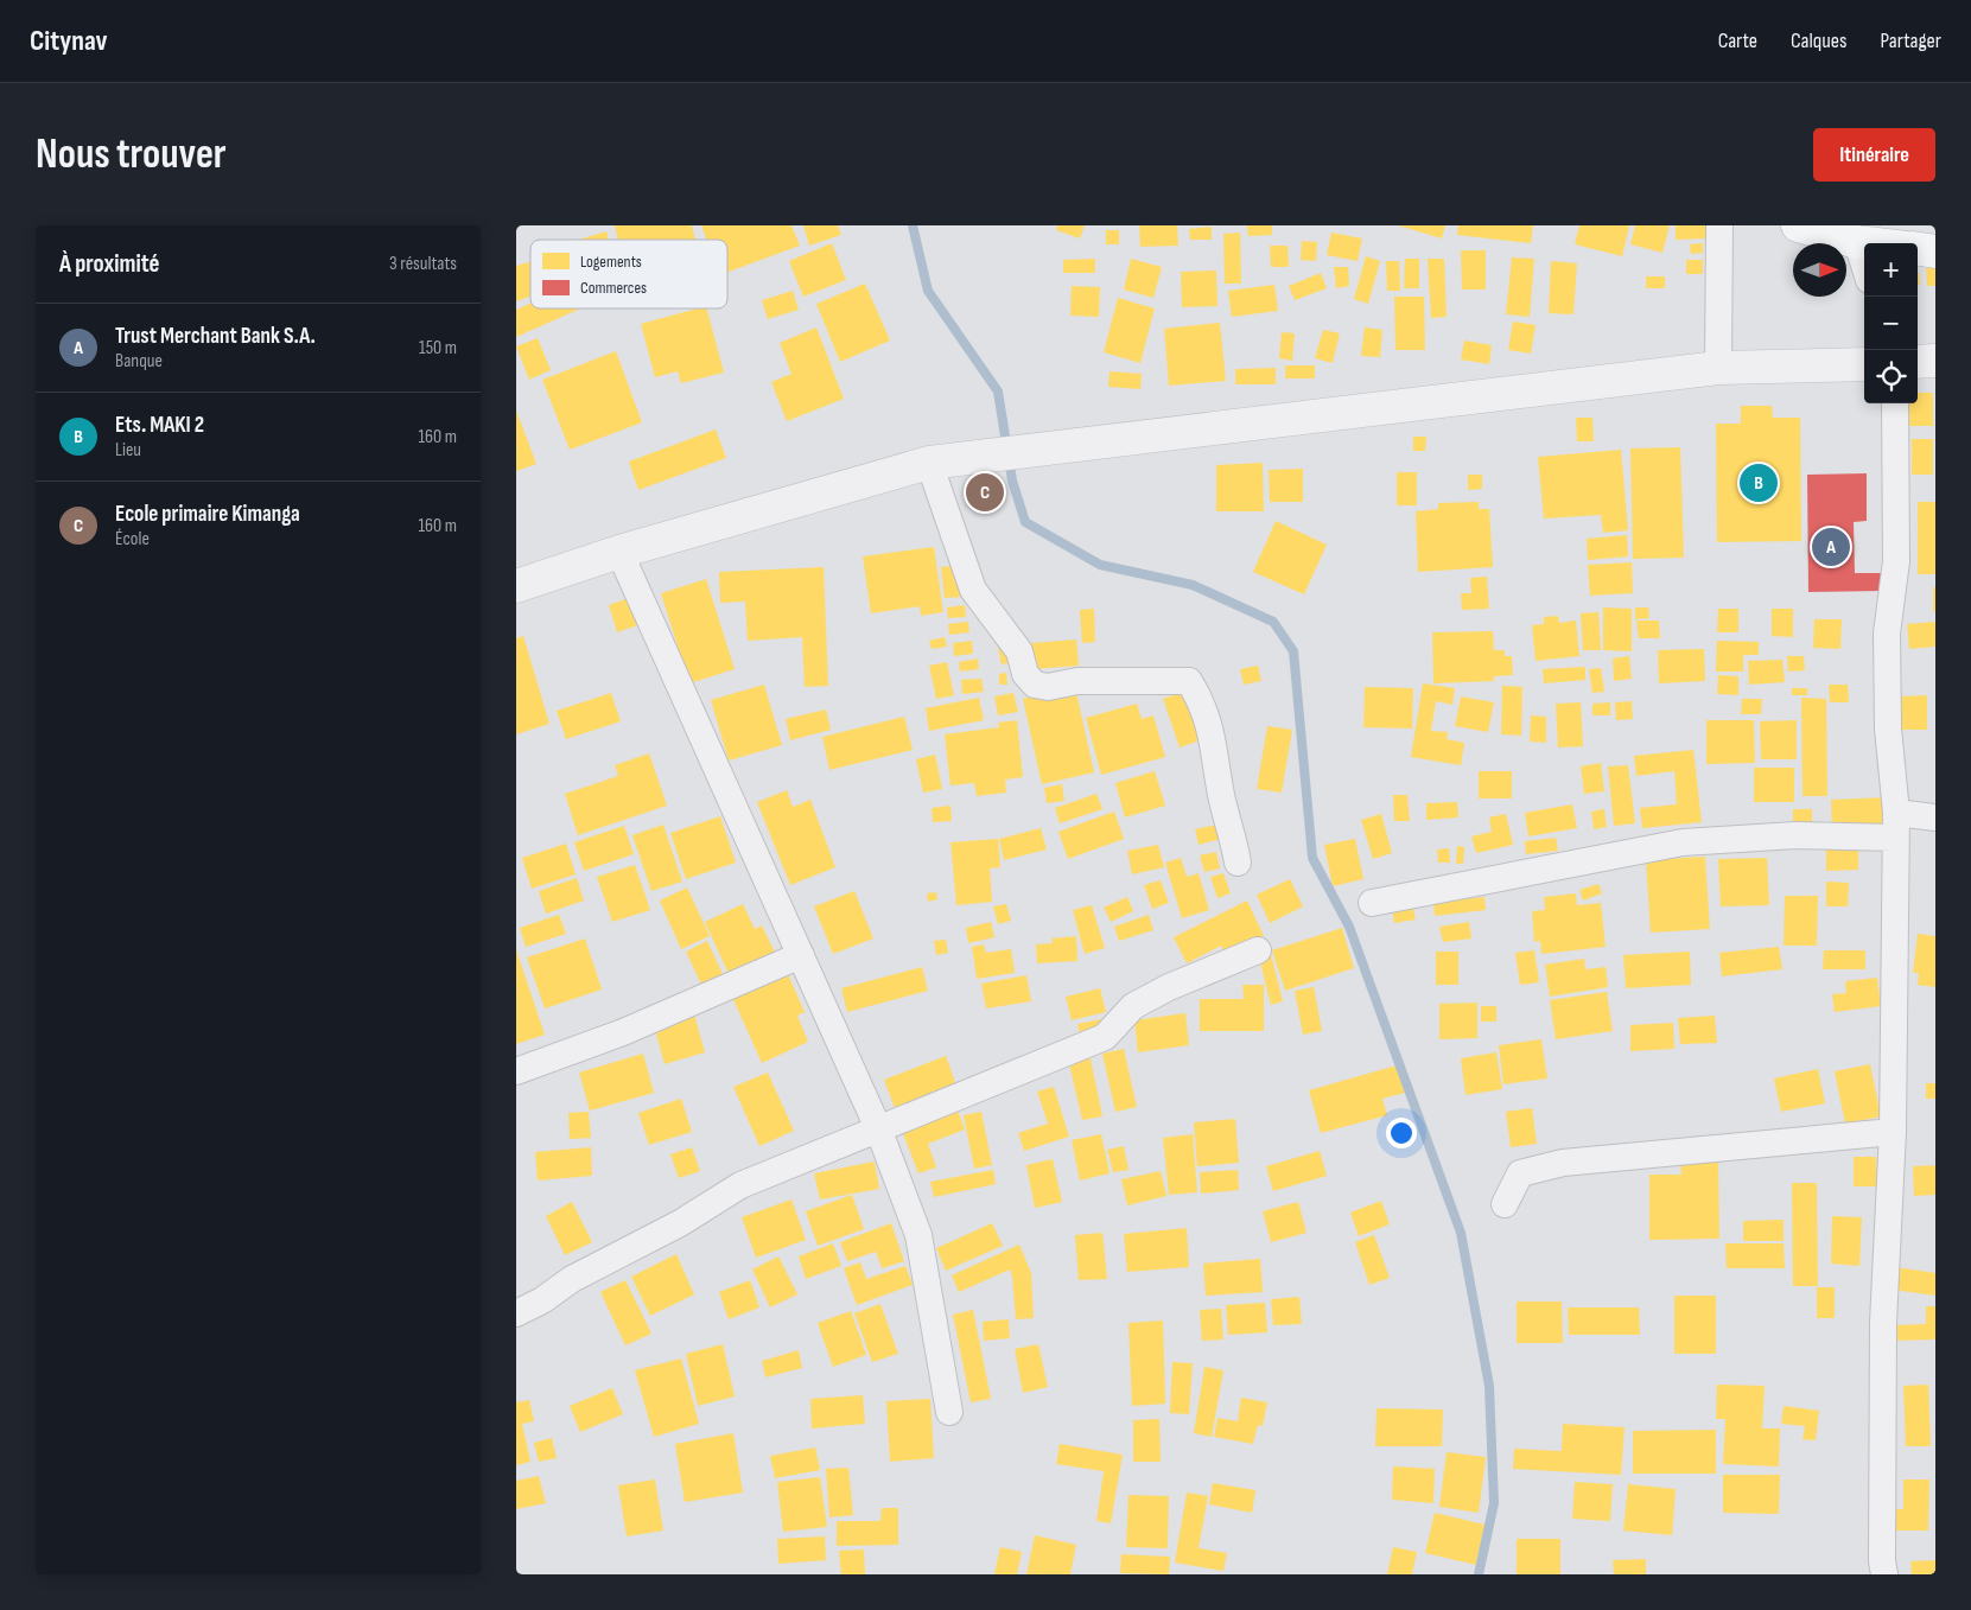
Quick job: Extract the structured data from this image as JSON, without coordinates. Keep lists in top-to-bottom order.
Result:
{
  "legend": ["Logements", "Commerces"],
  "north": "right",
  "page": {
    "header": "Citynav",
    "nav": ["Carte", "Calques", "Partager"],
    "buttons": "Itinéraire",
    "title": "Nous trouver",
    "heading": ["À proximité", "3 résultats"],
    "map_buttons": ["+", "−"],
    "list": [
      {
        "mark": "A",
        "name": "Trust Merchant Bank S.A.",
        "note": "Banque",
        "value": "150 m"
      },
      {
        "mark": "B",
        "name": "Ets. MAKI 2",
        "note": "Lieu",
        "value": "160 m"
      },
      {
        "mark": "C",
        "name": "Ecole primaire Kimanga",
        "note": "École",
        "value": "160 m"
      }
    ],
    "pins": ["B", "C", "A"]
  }
}
